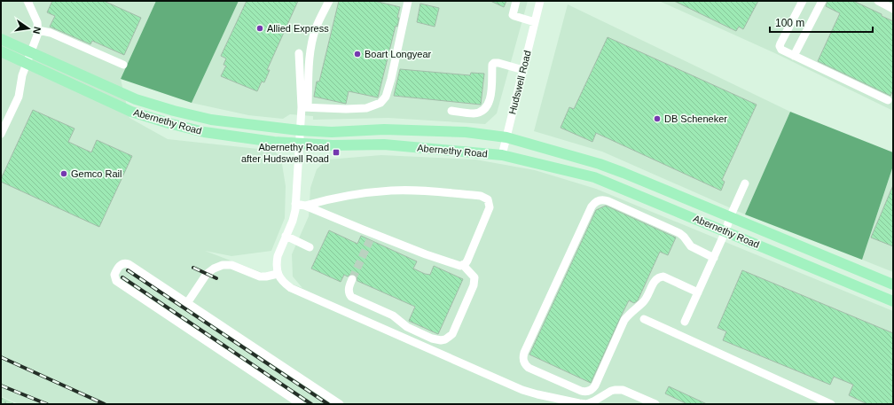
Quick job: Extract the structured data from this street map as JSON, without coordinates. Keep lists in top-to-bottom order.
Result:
{
  "streets": {
    "main road": ["Abernethy Road"],
    "street": ["Hudswell Road"]
  },
  "crossings": [
    ["Hudswell Road", "Abernethy Road"]
  ],
  "places": {
    "other": [
      "Allied Express",
      "Boart Longyear",
      "DB Scheneker",
      "Gemco Rail"
    ],
    "transit": ["Abernethy Road after Hudswell Road"]
  },
  "scale_bar": "100 m",
  "north": "right"
}
